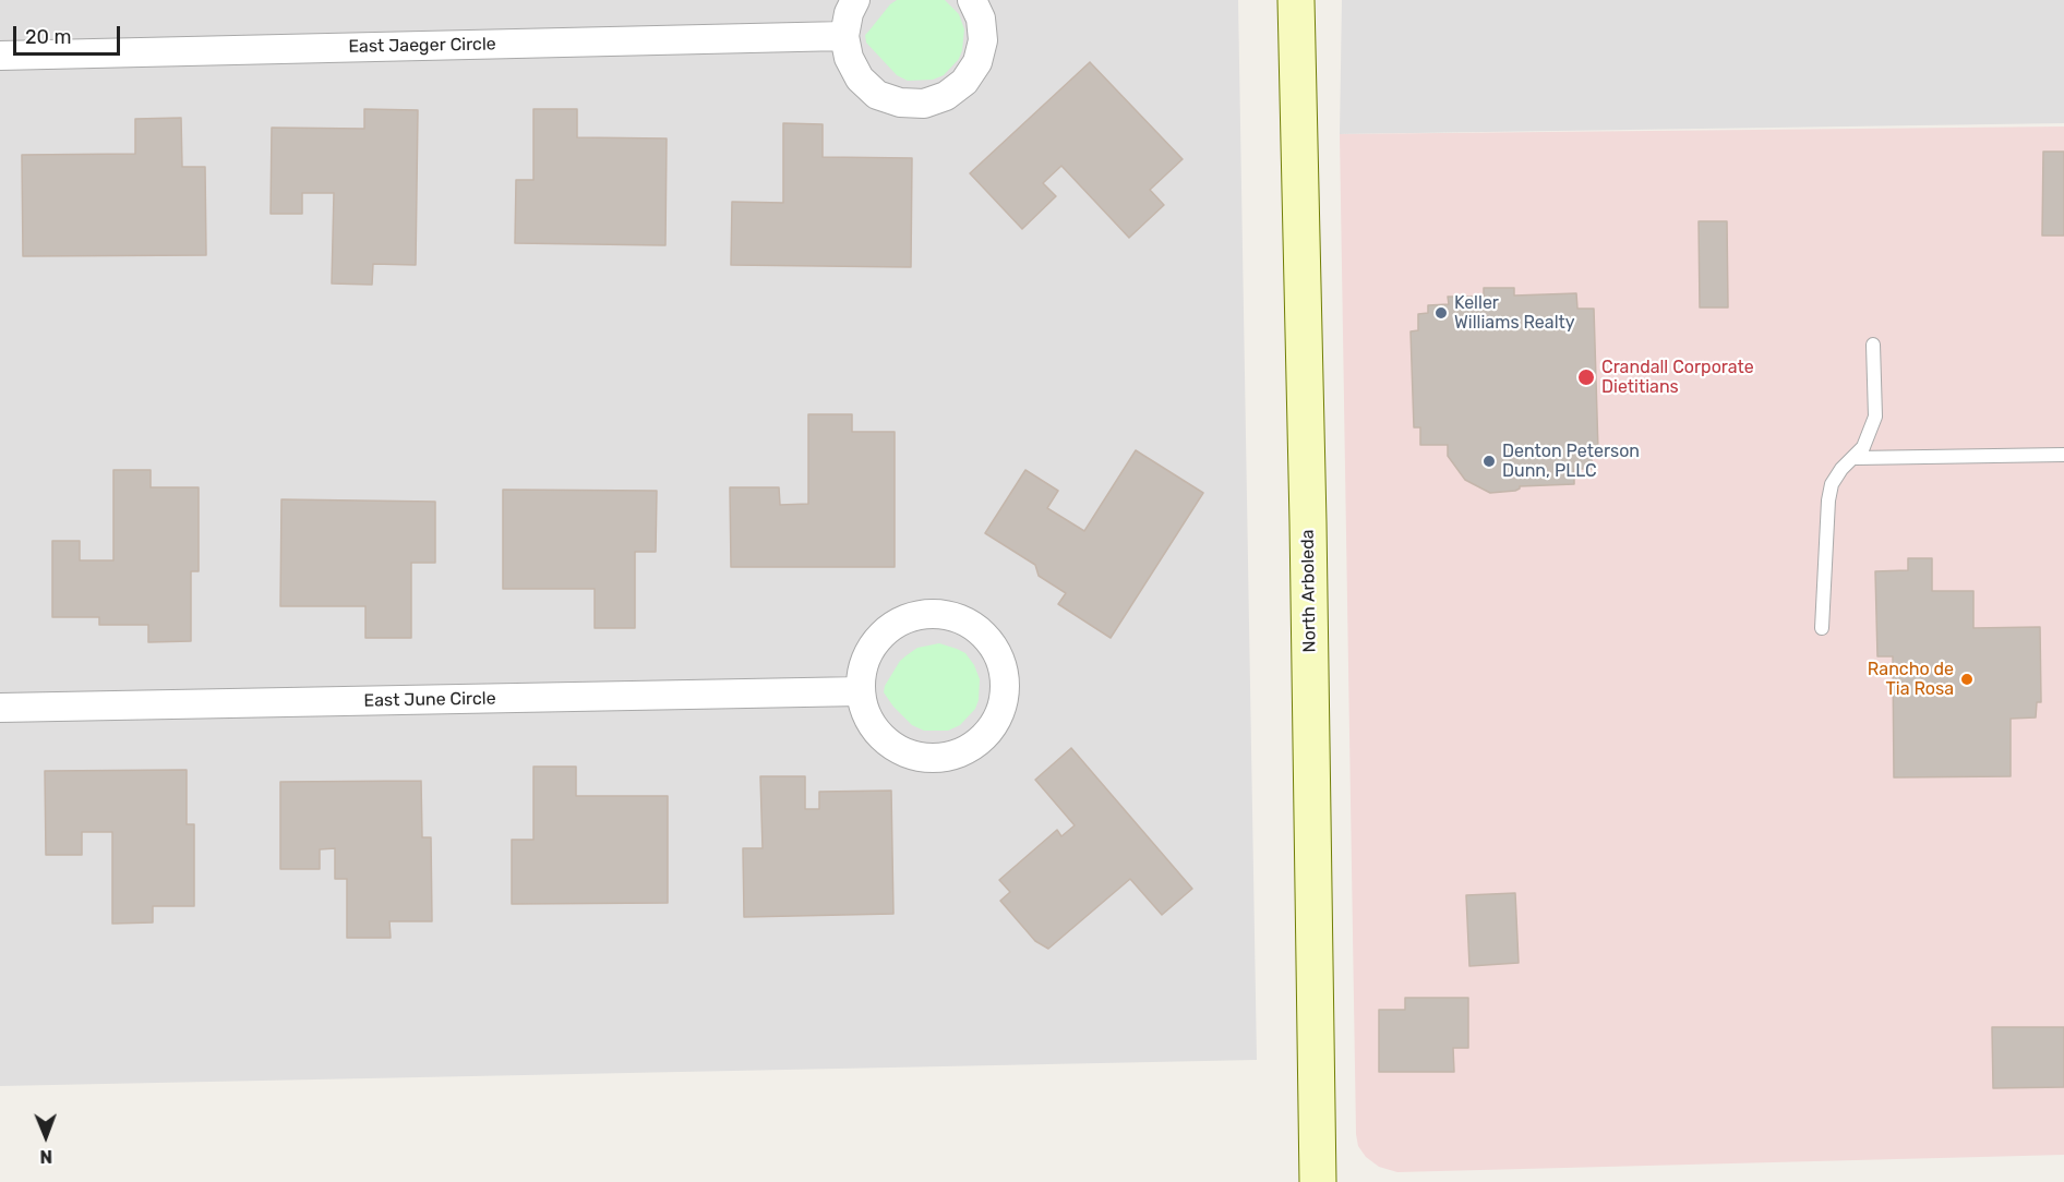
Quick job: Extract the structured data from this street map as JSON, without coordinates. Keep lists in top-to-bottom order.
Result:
{
  "streets": {
    "street": ["East Jaeger Circle", "North Arboleda", "East June Circle"]
  },
  "places": [
    "Keller Williams Realty",
    "Crandall Corporate Dietitians",
    "Denton Peterson Dunn, PLLC",
    "Rancho de Tia Rosa"
  ],
  "scale_bar": "20 m",
  "north": "bottom"
}
